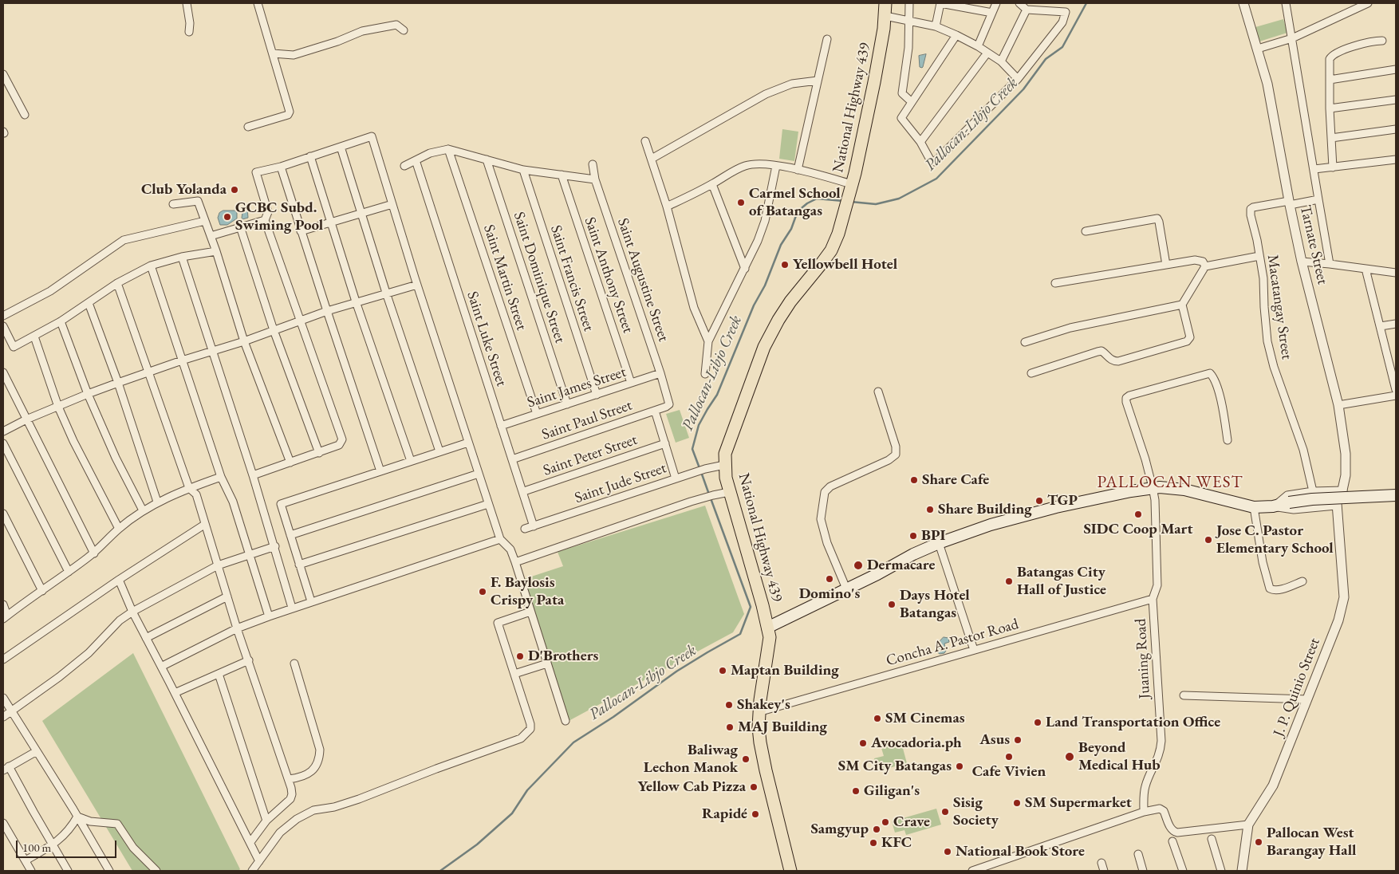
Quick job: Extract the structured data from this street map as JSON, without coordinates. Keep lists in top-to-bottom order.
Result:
{
  "streets": {
    "main road": ["National Highway 439"],
    "street": [
      "Tarnate Street",
      "Saint Anthony Street",
      "Saint Martin Street",
      "Saint Dominique Street",
      "Saint Francis Street",
      "Saint Augustine Street",
      "Macatangay Street",
      "Saint Luke Street",
      "Saint James Street",
      "Saint Paul Street",
      "Saint Peter Street",
      "Saint Jude Street",
      "Concha A. Pastor Road",
      "Juaning Road",
      "J. P. Quinio Street"
    ]
  },
  "crossings": [
    ["National Highway 439", "Saint Jude Street"],
    ["National Highway 439", "Concha A. Pastor Road"],
    ["Tarnate Street", "Macatangay Street"],
    ["Saint Anthony Street", "Saint James Street"],
    ["Saint Martin Street", "Saint James Street"],
    ["Saint Dominique Street", "Saint James Street"],
    ["Saint Francis Street", "Saint James Street"],
    ["Saint Augustine Street", "Saint James Street"],
    ["Saint Augustine Street", "Saint Paul Street"],
    ["Saint Luke Street", "Saint James Street"],
    ["Saint Luke Street", "Saint Paul Street"],
    ["Saint Luke Street", "Saint Peter Street"],
    ["Saint Luke Street", "Saint Jude Street"],
    ["Concha A. Pastor Road", "Juaning Road"]
  ],
  "districts": ["PALLOCAN WEST"],
  "water": ["Pallocan-Libjo Creek"],
  "places": [
    "Club Yolanda",
    "Carmel School of Batangas",
    "GCBC Subd. Swiming Pool",
    "Yellowbell Hotel",
    "Share Cafe",
    "TGP",
    "Share Building",
    "SIDC Coop Mart",
    "BPI",
    "Jose C. Pastor Elementary School",
    "Dermacare",
    "Domino's",
    "Batangas City Hall of Justice",
    "F. Baylosis Crispy Pata",
    "Days Hotel Batangas",
    "D'Brothers",
    "Maptan Building",
    "Shakey's",
    "SM Cinemas",
    "Land Transportation Office",
    "MAJ Building",
    "Asus",
    "Avocadoria.ph",
    "Cafe Vivien",
    "Beyond Medical Hub",
    "Baliwag Lechon Manok",
    "SM City Batangas",
    "Yellow Cab Pizza",
    "Giligan's",
    "SM Supermarket",
    "Sisig Society",
    "Rapidé",
    "Crave",
    "Samgyup",
    "Pallocan West Barangay Hall",
    "KFC",
    "National Book Store"
  ],
  "scale_bar": "100 m"
}
